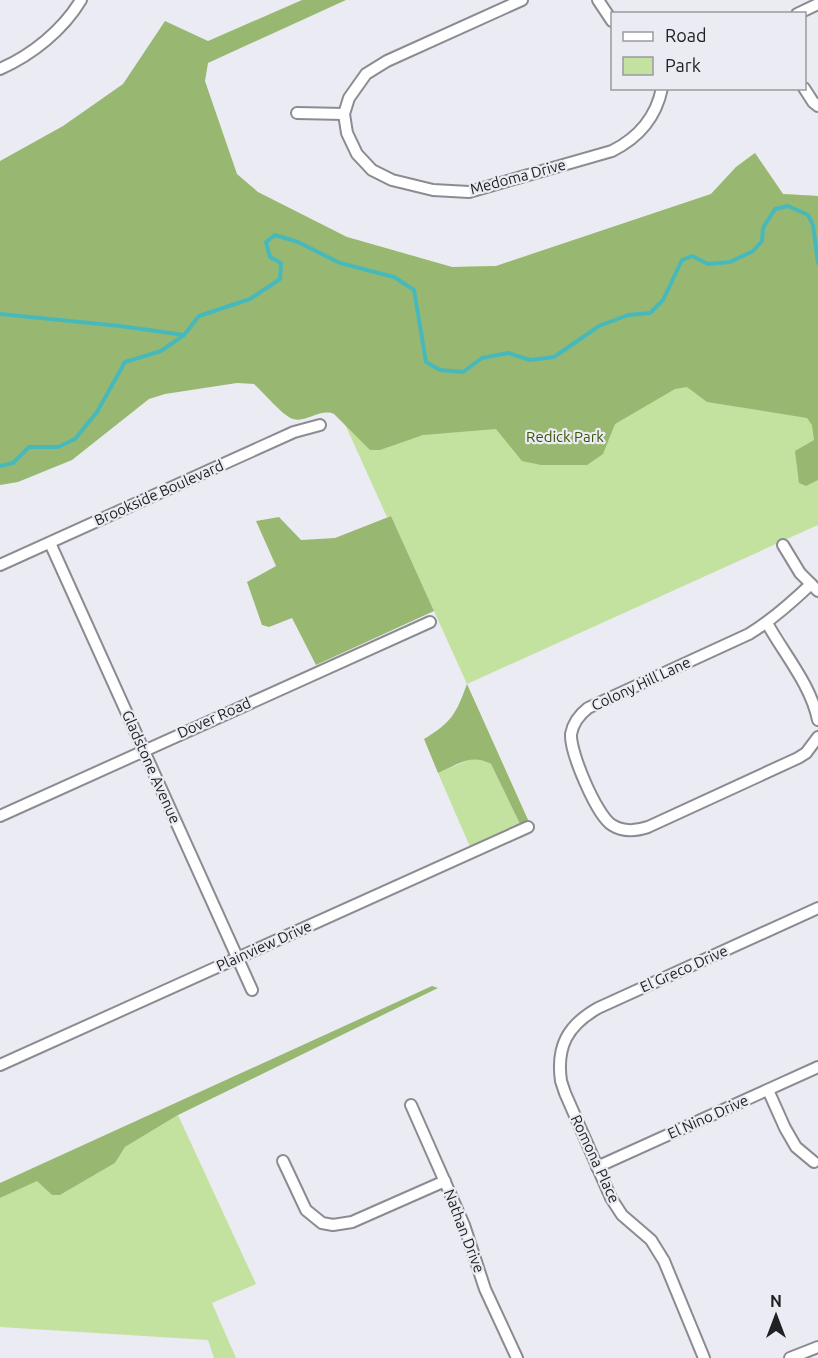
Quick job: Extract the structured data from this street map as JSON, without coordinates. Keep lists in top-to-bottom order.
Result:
{
  "streets": {
    "street": [
      "Medoma Drive",
      "Brookside Boulevard",
      "Colony Hill Lane",
      "Dover Road",
      "Gladstone Avenue",
      "Plainview Drive",
      "El Greco Drive",
      "El Nino Drive",
      "Romona Place",
      "Nathan Drive"
    ]
  },
  "crossings": [
    ["Brookside Boulevard", "Gladstone Avenue"],
    ["Dover Road", "Gladstone Avenue"],
    ["Gladstone Avenue", "Plainview Drive"],
    ["El Greco Drive", "Romona Place"],
    ["El Nino Drive", "Romona Place"]
  ],
  "parks": ["Redick Park"],
  "legend": ["Road", "Park"],
  "north": "top"
}
